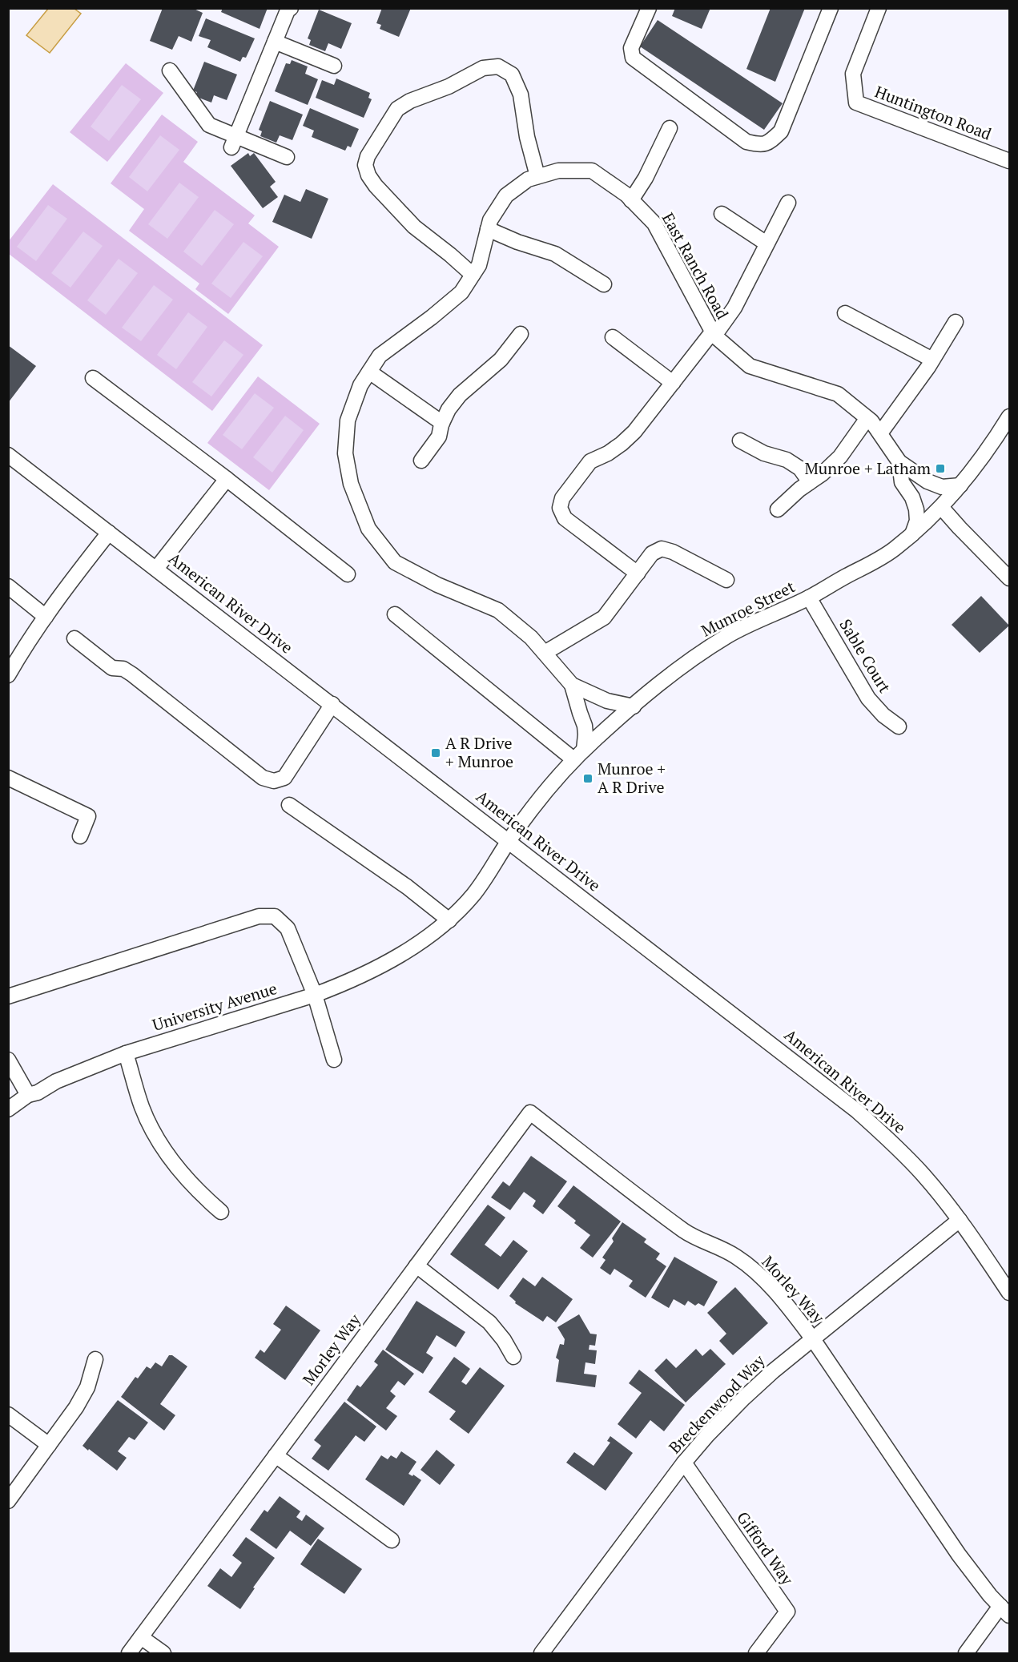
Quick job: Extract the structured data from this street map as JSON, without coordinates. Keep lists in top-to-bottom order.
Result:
{
  "streets": {
    "street": [
      "Huntington Road",
      "East Ranch Road",
      "American River Drive",
      "Munroe Street",
      "Sable Court",
      "University Avenue",
      "Morley Way",
      "Breckenwood Way",
      "Gifford Way"
    ]
  },
  "crossings": [
    ["East Ranch Road", "Munroe Street"],
    ["American River Drive", "Munroe Street"],
    ["American River Drive", "University Avenue"],
    ["American River Drive", "Breckenwood Way"],
    ["Munroe Street", "Sable Court"],
    ["Munroe Street", "University Avenue"],
    ["Morley Way", "Breckenwood Way"],
    ["Breckenwood Way", "Gifford Way"]
  ],
  "places": {
    "transit": ["Munroe + Latham", "A R Drive + Munroe", "Munroe + A R Drive"]
  }
}
